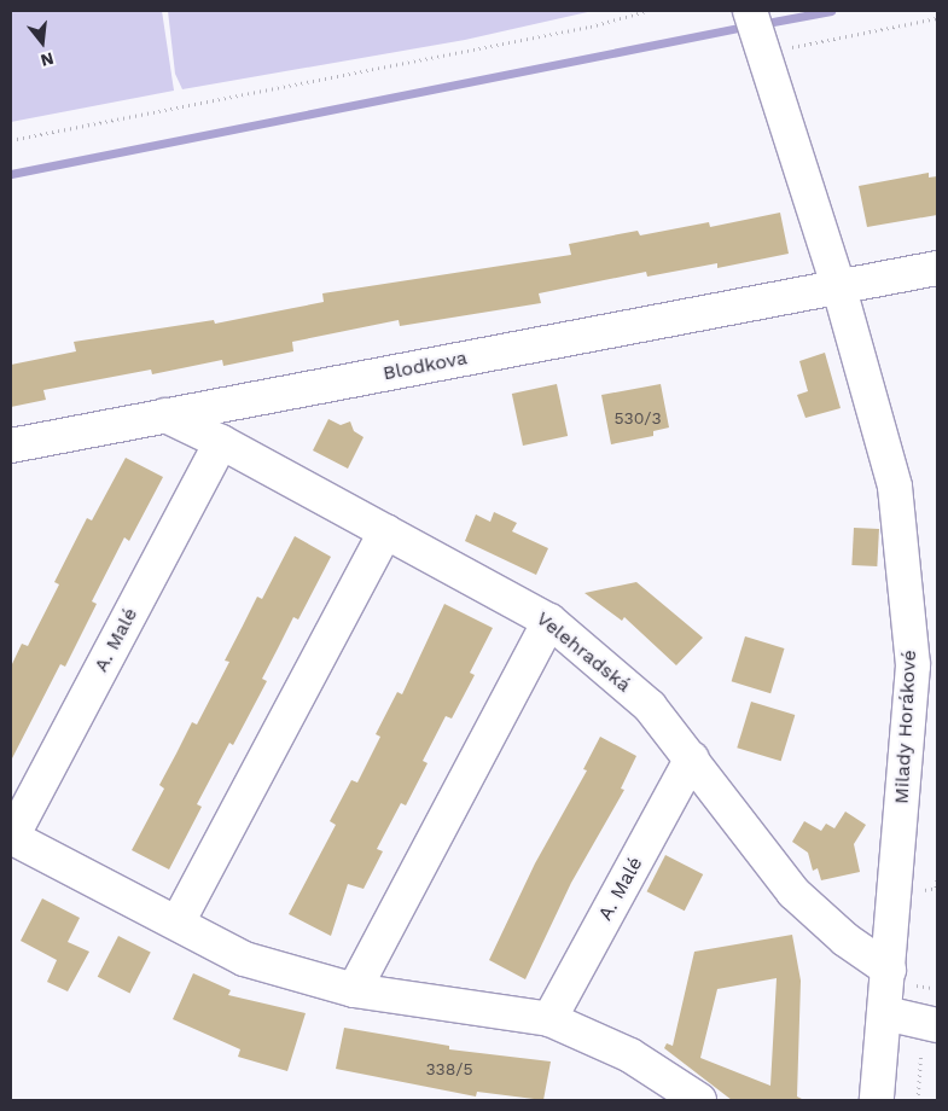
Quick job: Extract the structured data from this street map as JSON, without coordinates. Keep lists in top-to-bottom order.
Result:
{
  "streets": {
    "street": [
      "Blodkova",
      "A. Malé",
      "Velehradská",
      "Milady Horákové"
    ]
  },
  "crossings": [
    ["Blodkova", "Velehradská"],
    ["Blodkova", "Milady Horákové"],
    ["A. Malé", "Velehradská"],
    ["Velehradská", "Milady Horákové"]
  ],
  "house_numbers": ["530/3", "338/5"],
  "north": "bottom"
}
